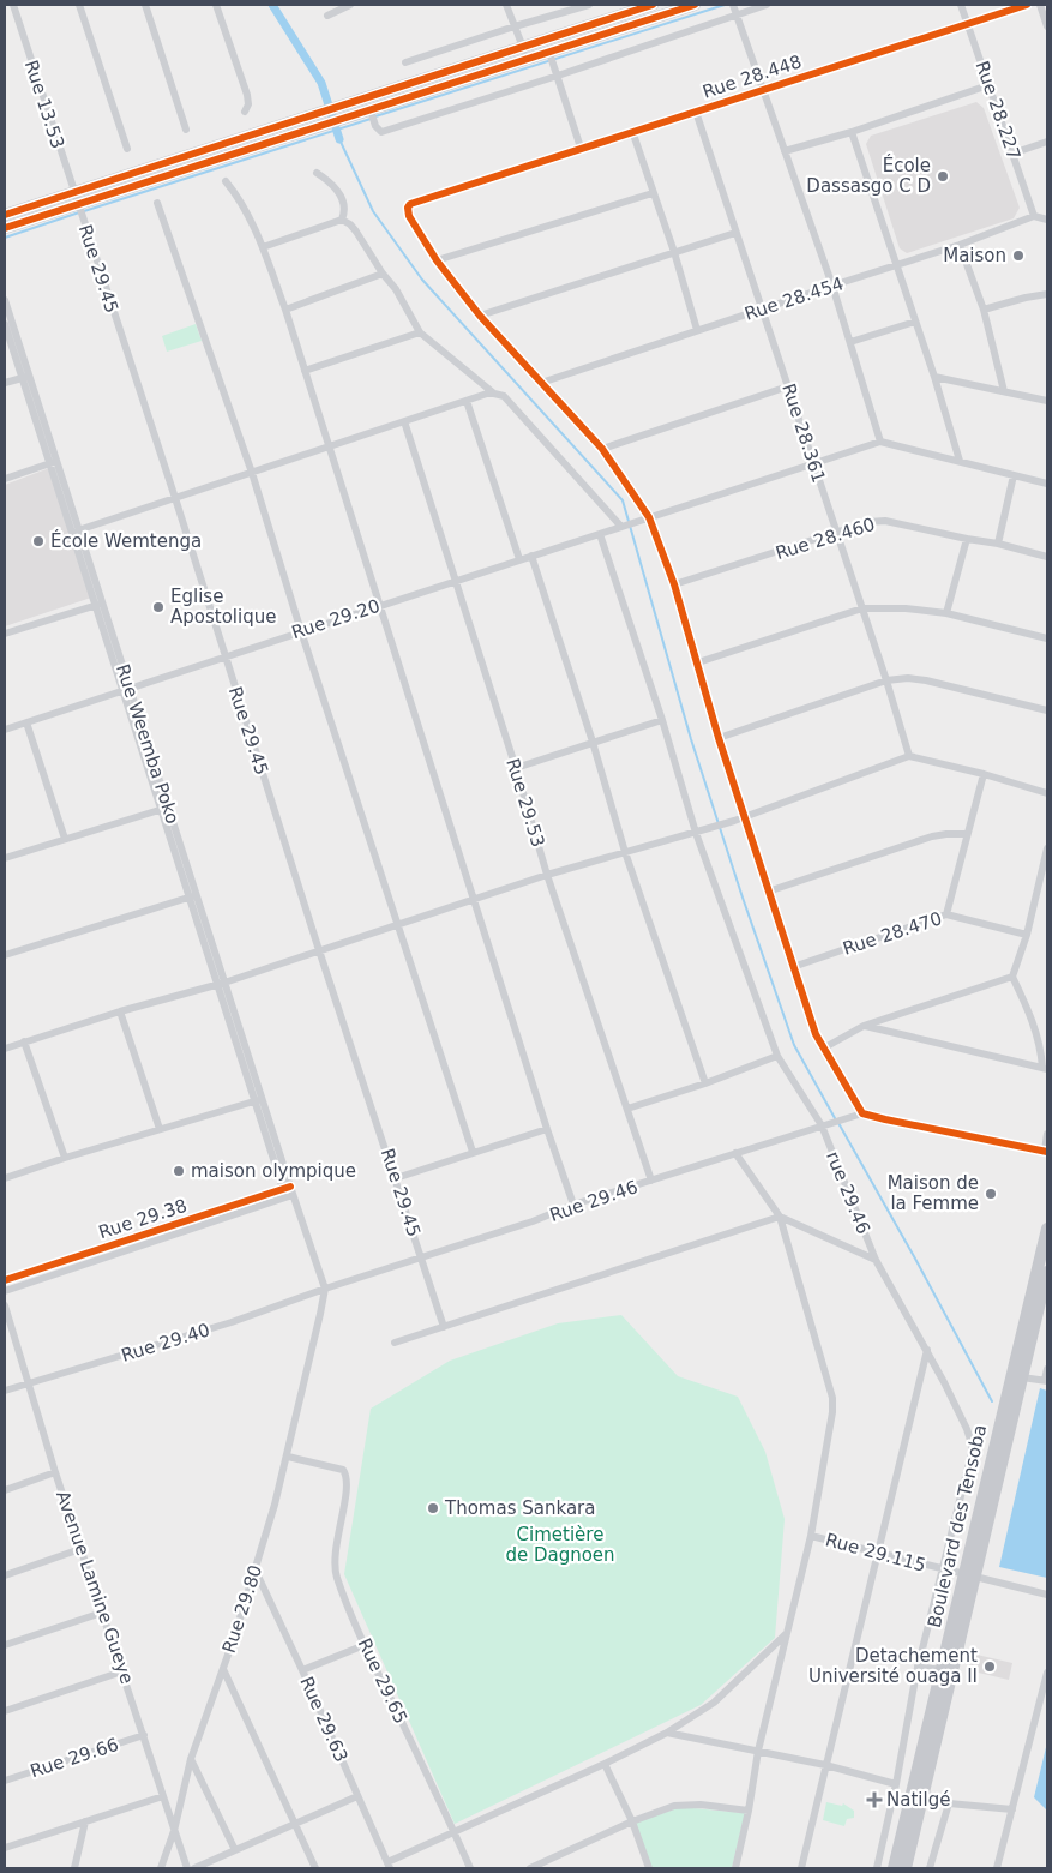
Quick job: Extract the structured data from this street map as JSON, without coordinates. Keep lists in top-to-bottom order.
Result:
{
  "streets": {
    "main road": ["Boulevard des Tensoba"],
    "street": [
      "Rue 28.448",
      "Rue 13.53",
      "Rue 28.227",
      "Rue 29.45",
      "Rue 28.454",
      "Rue 28.361",
      "Rue 28.460",
      "Rue 29.20",
      "Rue Weemba Poko",
      "Rue 29.53",
      "Rue 28.470",
      "rue 29.46",
      "Rue 29.46",
      "Rue 29.38",
      "Rue 29.40",
      "Rue 29.115",
      "Avenue Lamine Gueye",
      "Rue 29.80",
      "Rue 29.65",
      "Rue 29.63",
      "Rue 29.66"
    ]
  },
  "crossings": [
    ["Rue 28.448", "Rue 28.227"],
    ["Rue 28.448", "Rue 28.361"],
    ["Rue 13.53", "Rue 29.45"],
    ["Rue 28.227", "Rue 28.454"],
    ["Rue 29.45", "Rue 29.20"],
    ["Rue 29.45", "Rue 29.46"],
    ["Rue 28.454", "Rue 28.361"],
    ["Rue 28.361", "Rue 28.460"],
    ["Rue 29.20", "Rue Weemba Poko"],
    ["Rue 29.20", "Rue 29.53"],
    ["Rue 29.20", "rue 29.46"],
    ["Rue Weemba Poko", "Rue 29.46"],
    ["Rue Weemba Poko", "Rue 29.38"],
    ["Rue Weemba Poko", "Rue 29.40"],
    ["Rue Weemba Poko", "Rue 29.80"],
    ["Rue 29.53", "Rue 29.46"],
    ["rue 29.46", "Rue 29.46"],
    ["rue 29.46", "Rue 29.115"],
    ["Rue 29.46", "Rue 29.40"],
    ["Rue 29.46", "Rue 29.80"],
    ["Rue 29.40", "Avenue Lamine Gueye"],
    ["Rue 29.40", "Rue 29.80"],
    ["Boulevard des Tensoba", "Rue 29.115"],
    ["Avenue Lamine Gueye", "Rue 29.80"],
    ["Avenue Lamine Gueye", "Rue 29.66"],
    ["Rue 29.80", "Rue 29.65"],
    ["Rue 29.80", "Rue 29.63"]
  ],
  "parks": ["Cimetière de Dagnoen"],
  "places": {
    "other": [
      "École Dassasgo C D",
      "Maison",
      "École Wemtenga",
      "Eglise Apostolique",
      "maison olympique",
      "Maison de la Femme",
      "Thomas Sankara",
      "Detachement Université ouaga II"
    ],
    "health": ["Natilgé"]
  }
}
